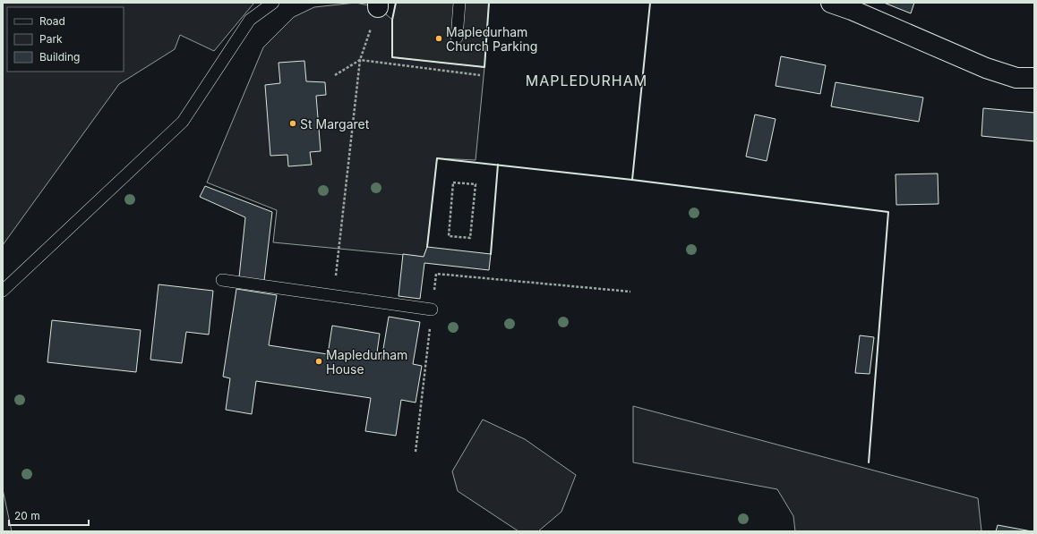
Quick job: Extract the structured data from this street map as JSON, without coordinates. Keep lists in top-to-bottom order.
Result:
{
  "districts": ["MAPLEDURHAM"],
  "places": ["Mapledurham Church Parking", "St Margaret", "Mapledurham House"],
  "legend": ["Road", "Park", "Building"],
  "scale_bar": "20 m"
}
